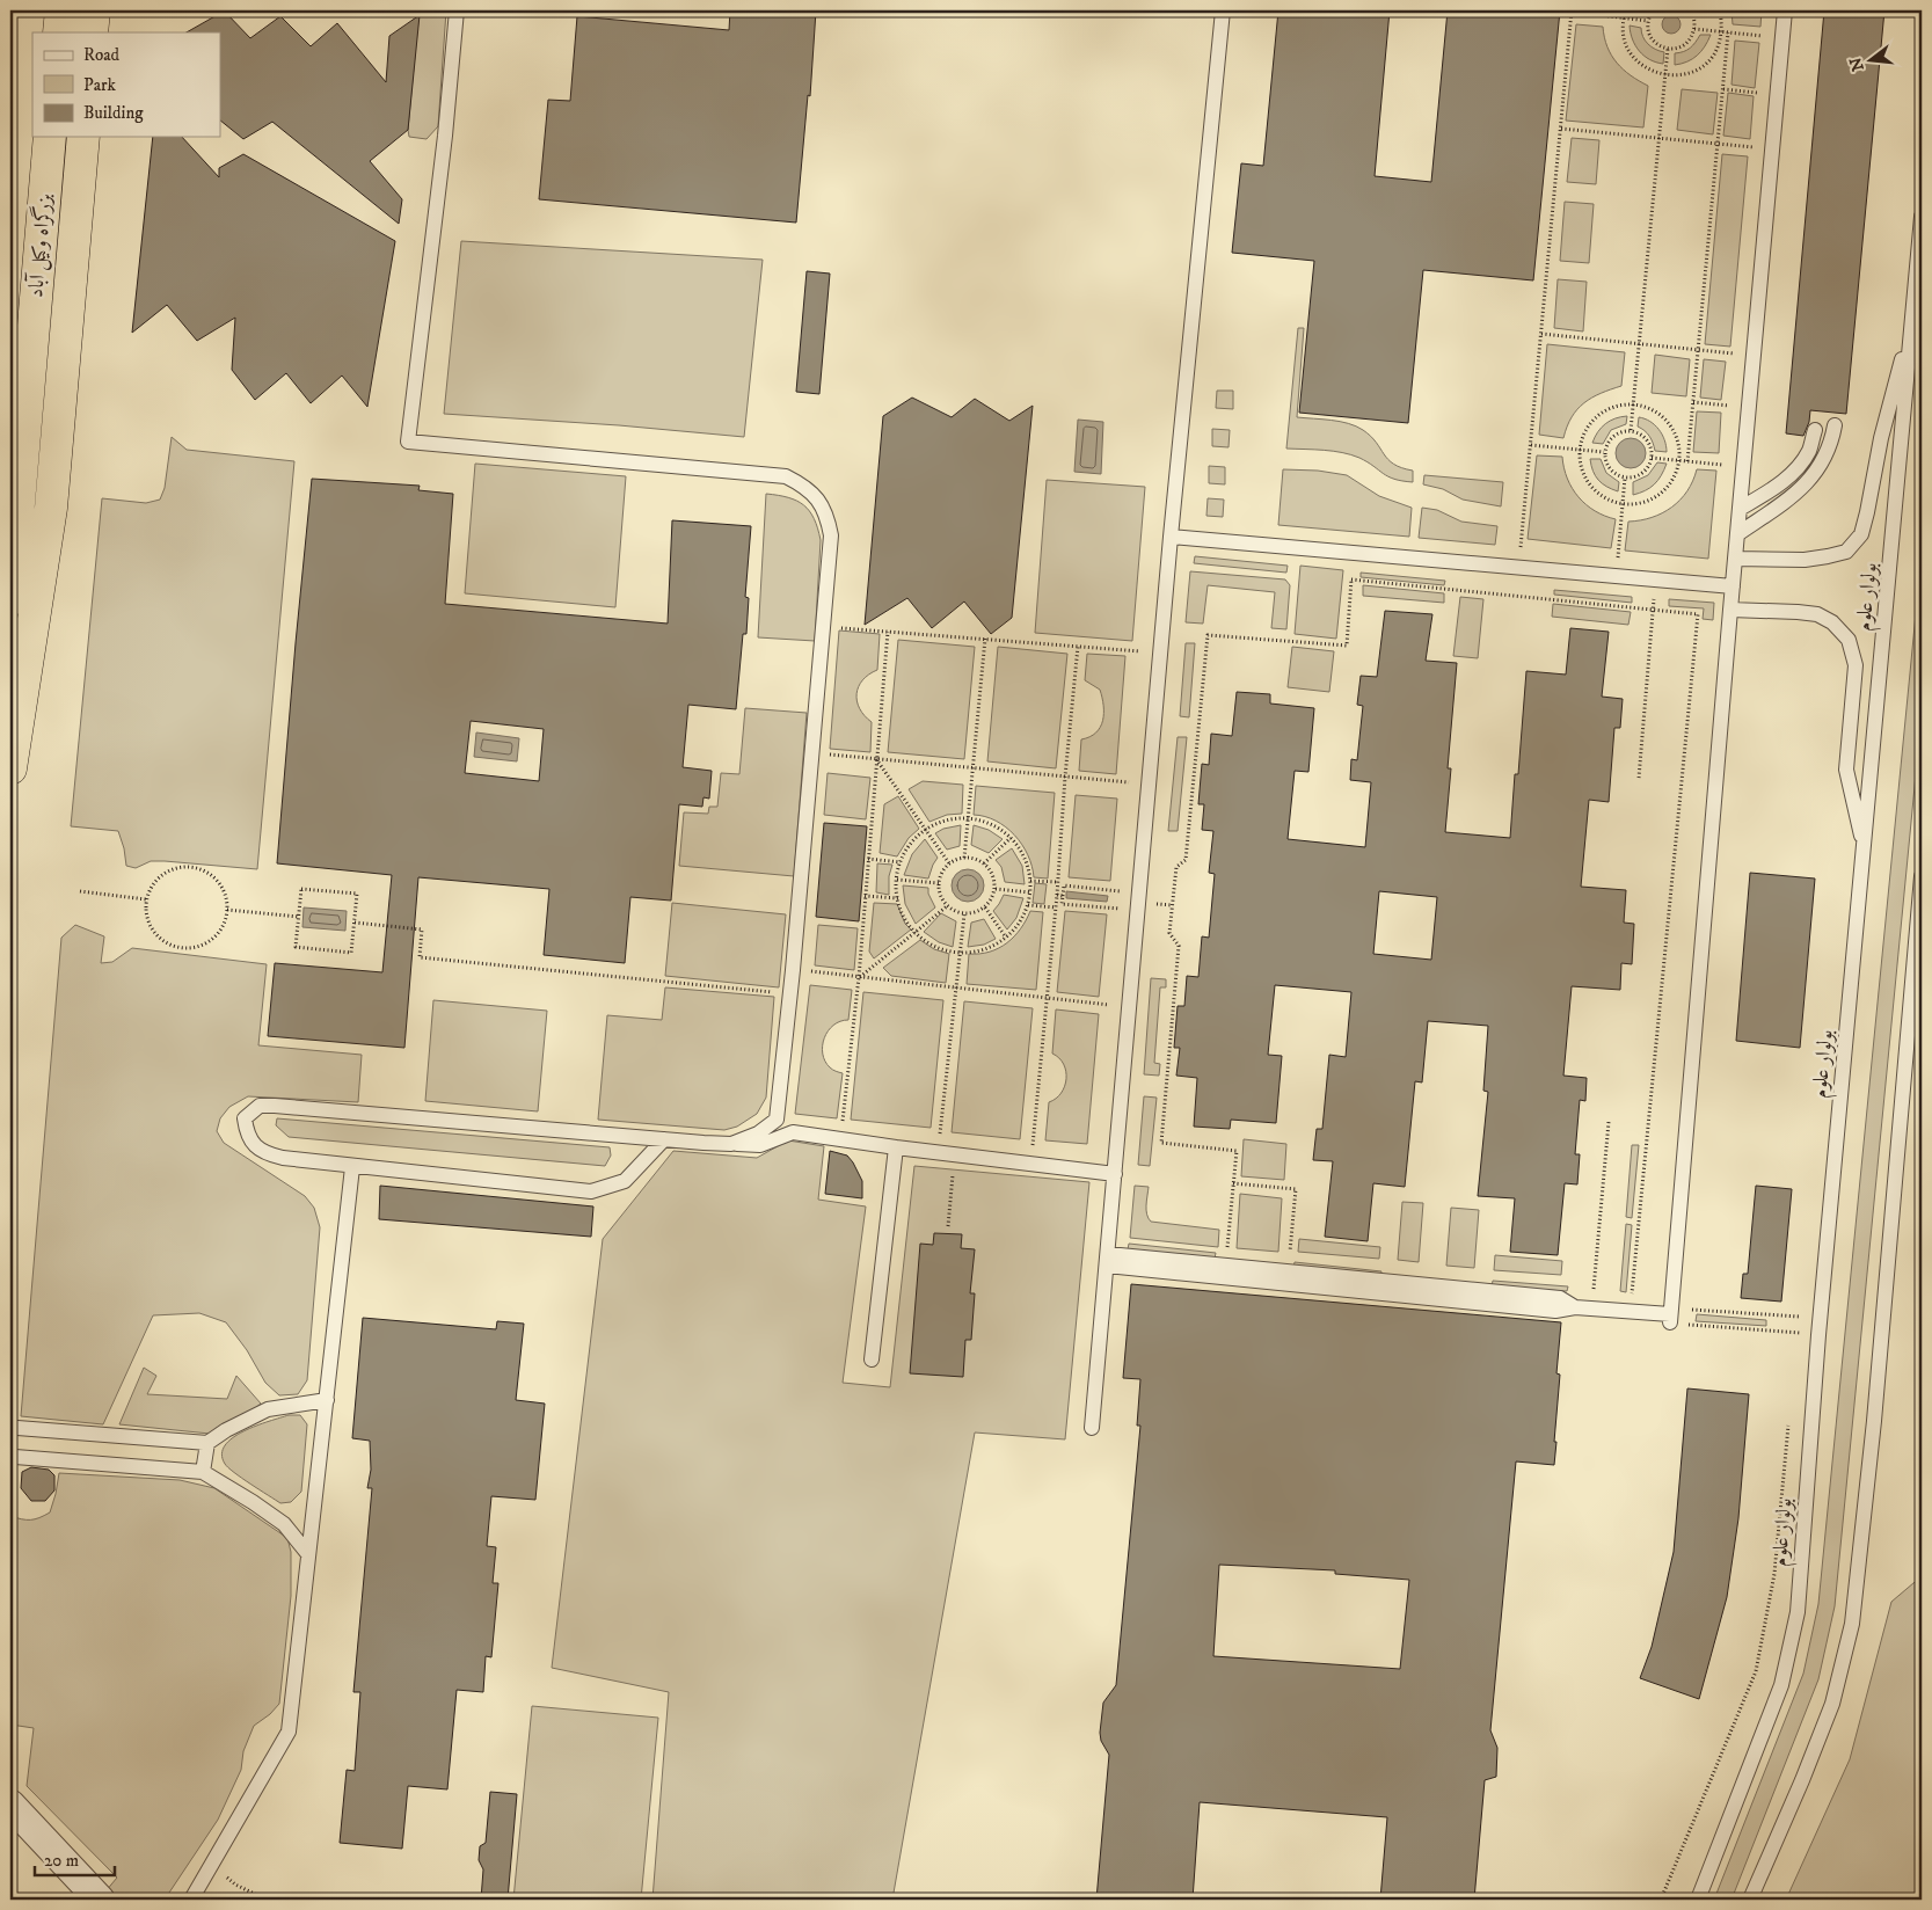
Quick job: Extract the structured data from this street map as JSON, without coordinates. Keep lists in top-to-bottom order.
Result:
{
  "streets": {
    "highway": ["بزرگراه وکیل آباد"],
    "lane": ["بولوار علوم"]
  },
  "legend": ["Road", "Park", "Building"],
  "scale_bar": "20 m",
  "north": "left"
}
